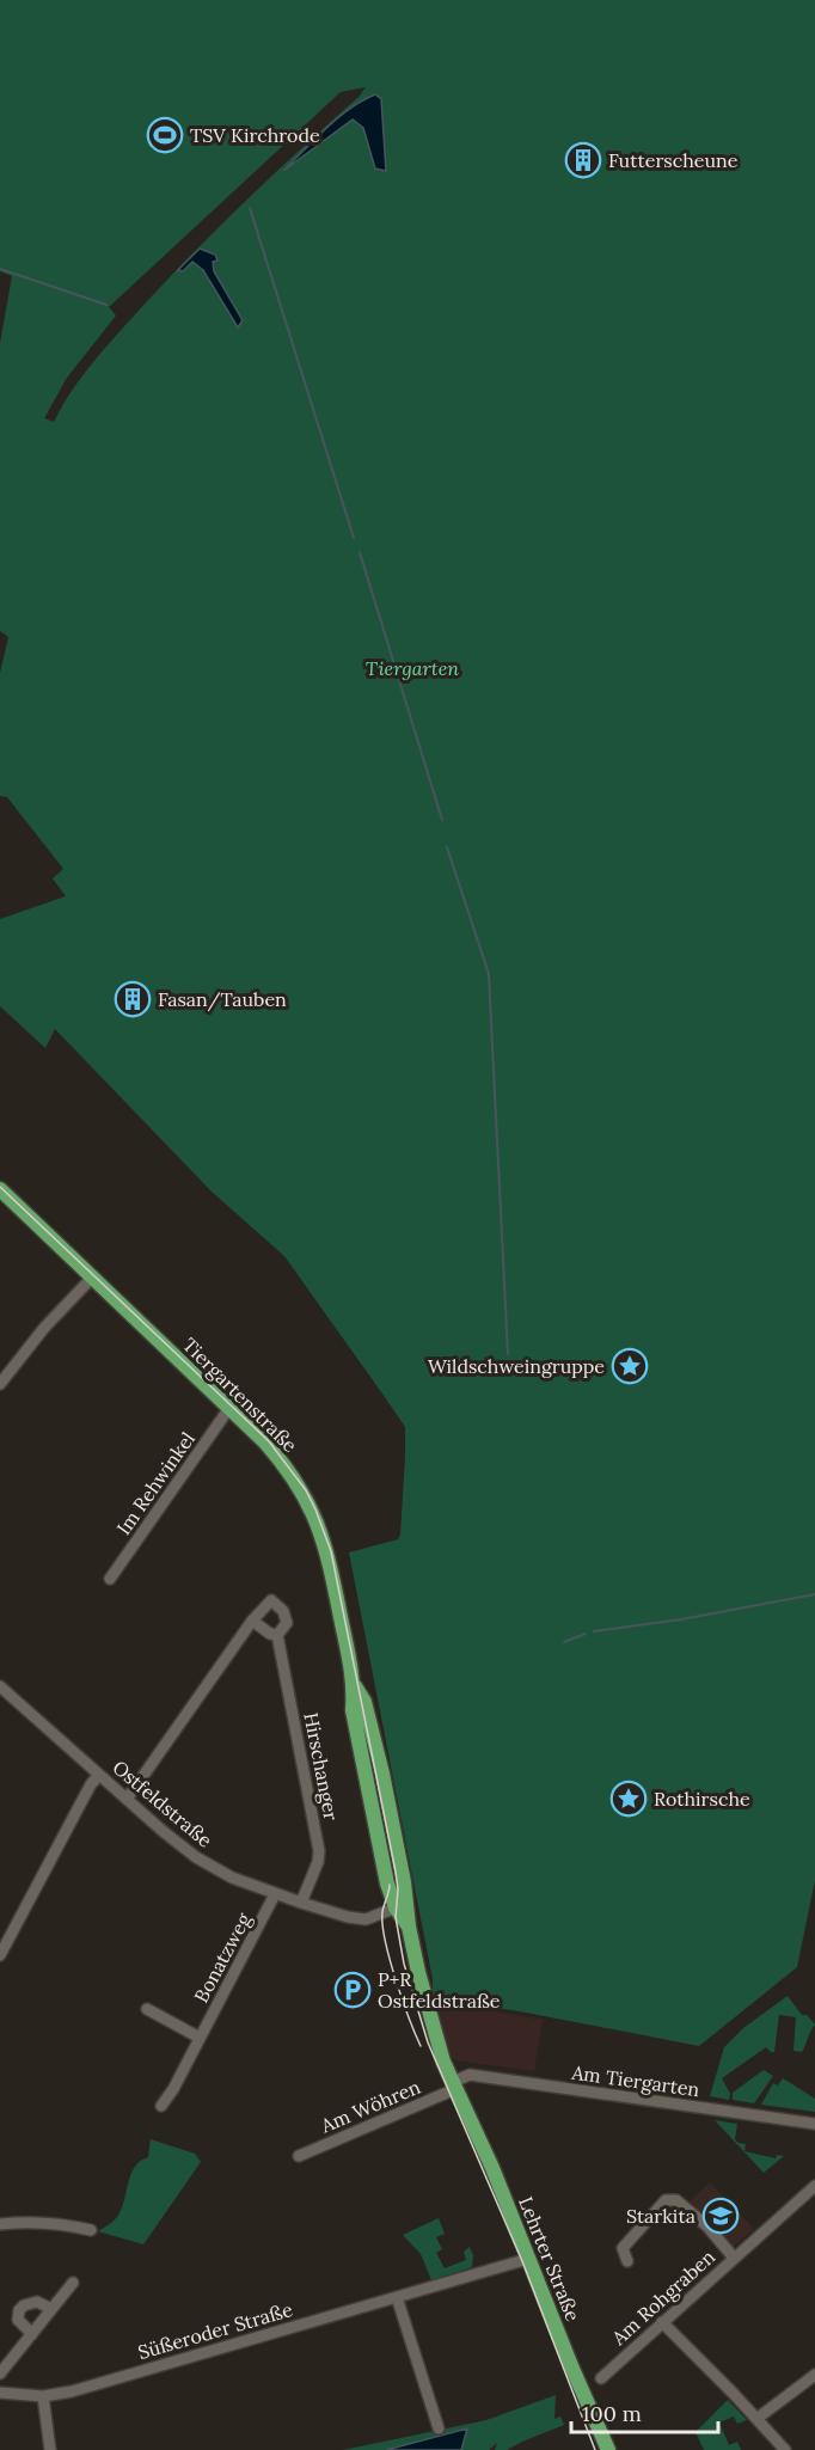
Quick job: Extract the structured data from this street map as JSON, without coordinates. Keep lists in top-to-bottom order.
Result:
{
  "streets": {
    "main road": ["Tiergartenstraße", "Lehrter Straße"],
    "street": [
      "Im Rehwinkel",
      "Hirschanger",
      "Ostfeldstraße",
      "Bonatzweg",
      "Am Tiergarten",
      "Am Wöhren",
      "Am Rohgraben",
      "Süßeroder Straße"
    ]
  },
  "crossings": [
    ["Tiergartenstraße", "Im Rehwinkel"],
    ["Tiergartenstraße", "Ostfeldstraße"],
    ["Tiergartenstraße", "Am Tiergarten"],
    ["Tiergartenstraße", "Am Wöhren"],
    ["Tiergartenstraße", "Lehrter Straße"],
    ["Hirschanger", "Ostfeldstraße"],
    ["Ostfeldstraße", "Bonatzweg"],
    ["Am Tiergarten", "Am Wöhren"],
    ["Am Tiergarten", "Lehrter Straße"],
    ["Am Wöhren", "Lehrter Straße"],
    ["Lehrter Straße", "Süßeroder Straße"]
  ],
  "parks": ["Tiergarten"],
  "places": {
    "sports": ["TSV Kirchrode"],
    "building": ["Futterscheune", "Fasan/Tauben"],
    "place": ["Wildschweingruppe", "Rothirsche"],
    "parking": ["P+R Ostfeldstraße"],
    "school or university": ["Starkita"]
  },
  "scale_bar": "100 m"
}
